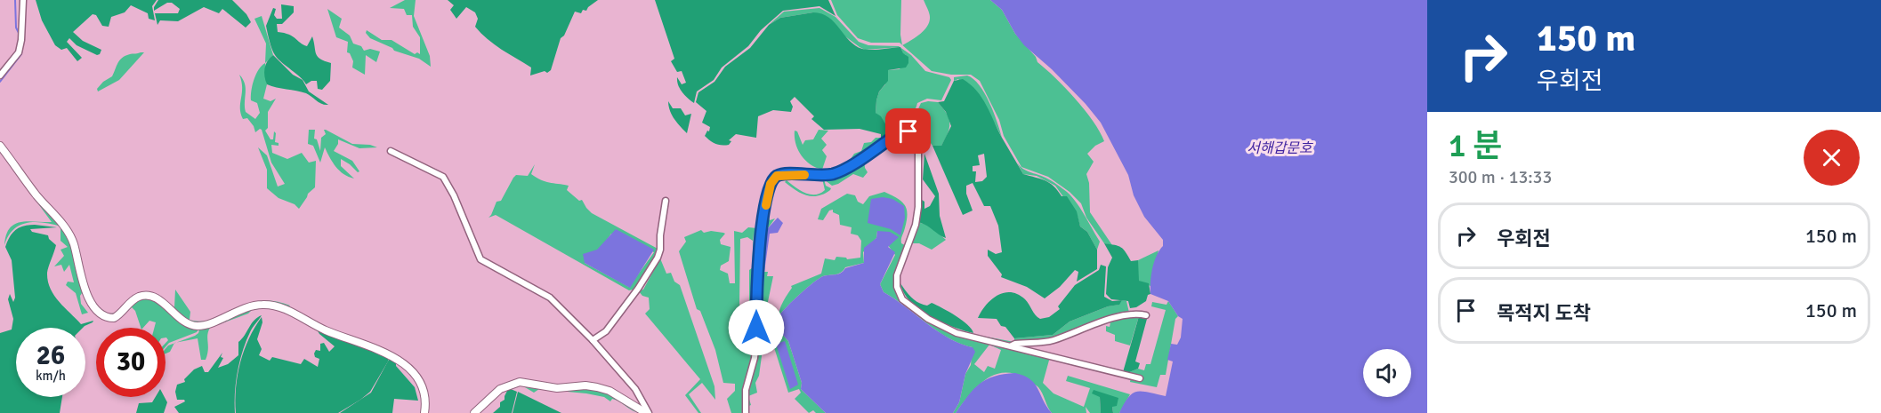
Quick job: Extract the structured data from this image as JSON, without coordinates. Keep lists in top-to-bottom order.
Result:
{
  "water": ["서해갑문호"],
  "page": {
    "turn": ["150 m", "우회전"],
    "heading": ["1 분", "300 m · 13:33"],
    "list": [
      {
        "name": "우회전",
        "value": "150 m"
      },
      {
        "name": "목적지 도착",
        "value": "150 m"
      }
    ],
    "speed": "26 km/h",
    "limit": "30"
  }
}
